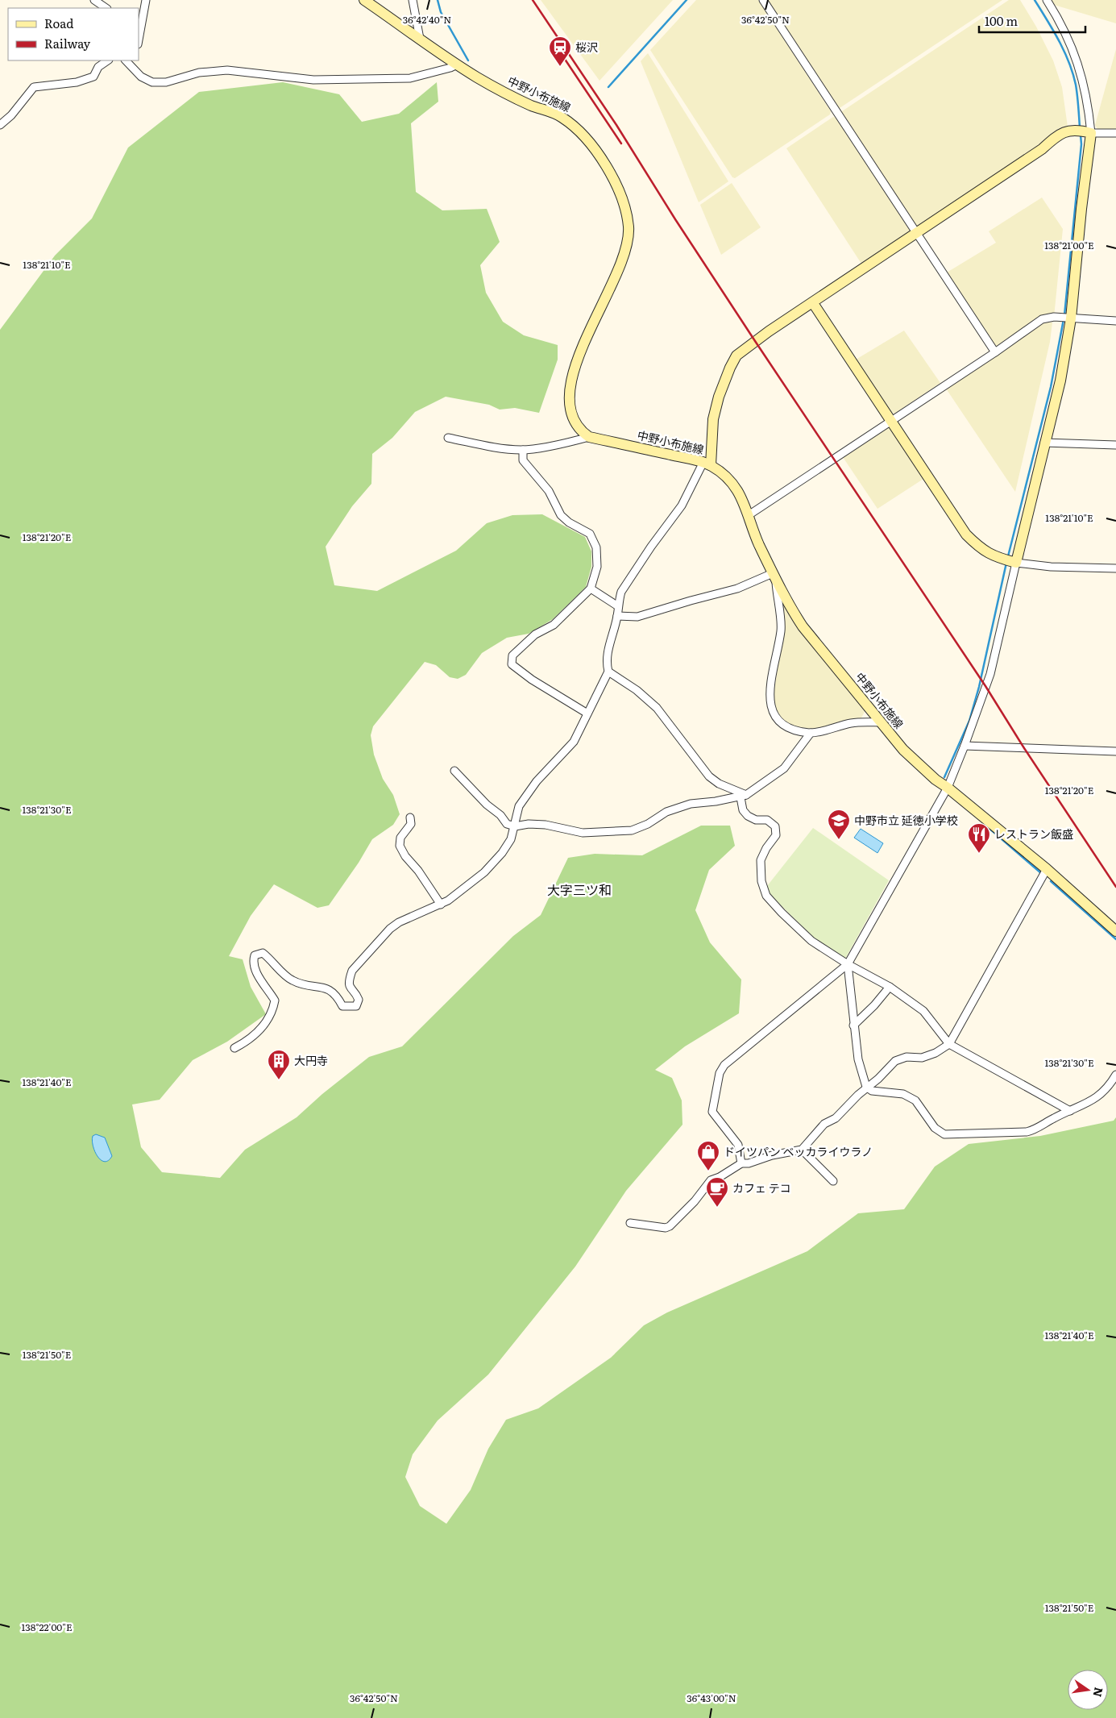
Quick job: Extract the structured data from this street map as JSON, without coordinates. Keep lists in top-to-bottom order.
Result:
{
  "streets": {
    "main road": ["中野小布施線"]
  },
  "districts": ["大字三ツ和"],
  "places": {
    "station": ["桜沢"],
    "school or university": ["中野市立 延徳小学校"],
    "restaurant": ["レストラン飯盛"],
    "building": ["大円寺"],
    "shop": ["ドイツパン ベッカライウラノ"],
    "cafe": ["カフェ テコ"]
  },
  "legend": ["Road", "Railway"],
  "scale_bar": "100 m",
  "north": "right",
  "coordinates": [
    "36°42'40\"N",
    "36°42'50\"N",
    "138°21'00\"E",
    "138°21'10\"E",
    "138°21'20\"E",
    "138°21'30\"E",
    "138°21'40\"E",
    "138°21'50\"E",
    "138°22'00\"E",
    "36°43'00\"N"
  ]
}
